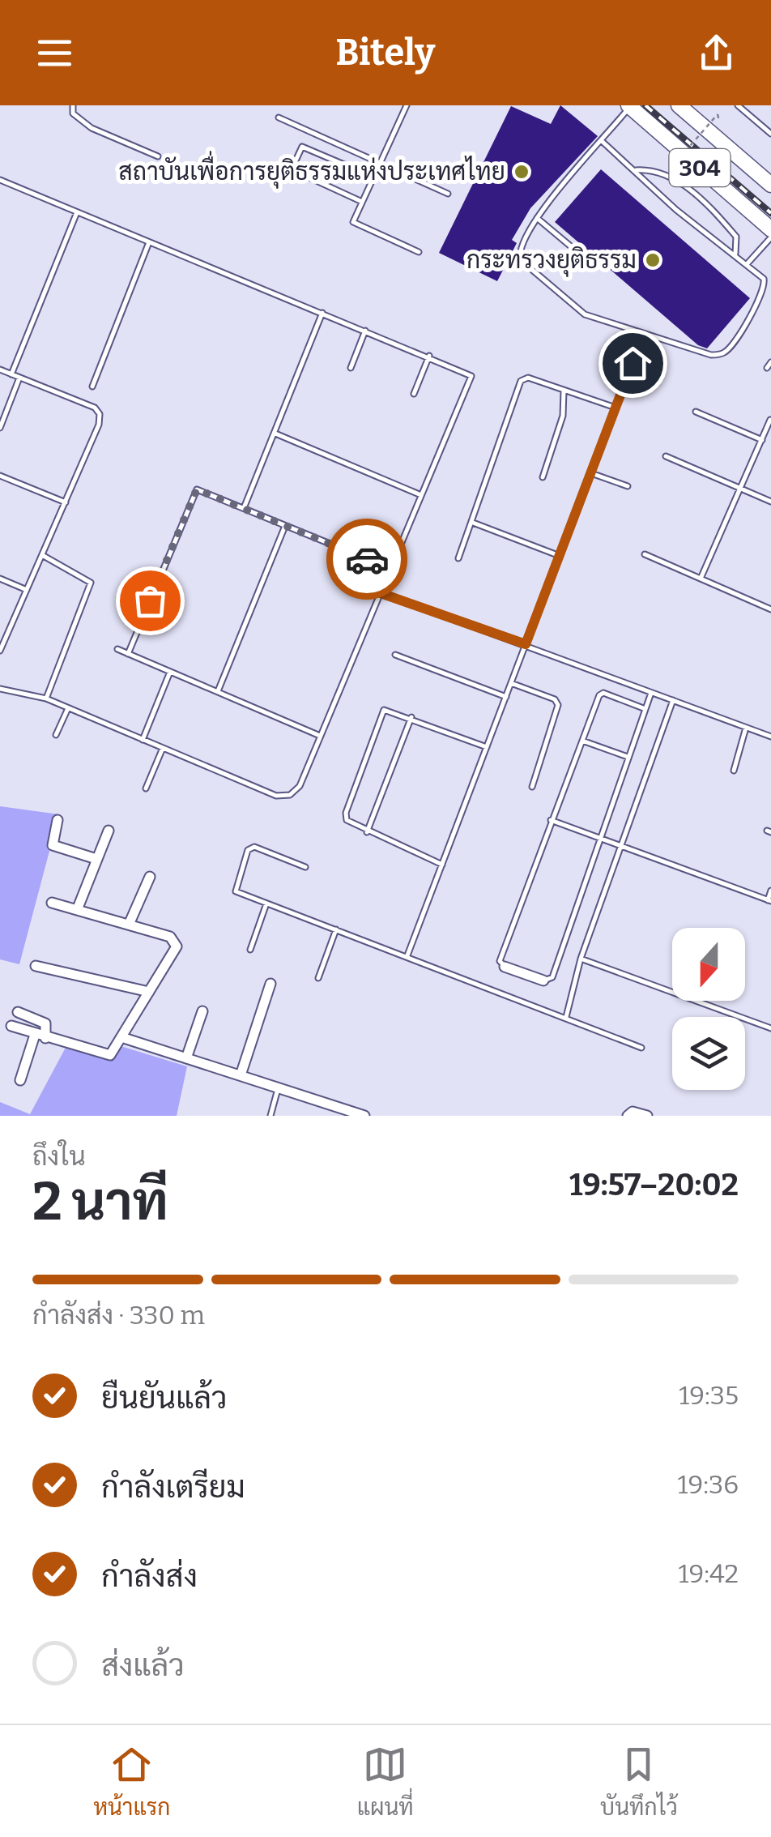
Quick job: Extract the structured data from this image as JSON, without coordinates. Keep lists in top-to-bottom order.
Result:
{
  "streets": {
    "main road": ["304"]
  },
  "places": ["สถาบันเพื่อการยุติธรรมแห่งประเทศไทย", "กระทรวงยุติธรรม"],
  "north": "bottom",
  "page": {
    "header": "Bitely",
    "heading": ["2 นาที", "ถึงใน", "19:57–20:02"],
    "bar": "กำลังส่ง · 330 m",
    "list": [
      ["ยืนยันแล้ว", "19:35"],
      ["กำลังเตรียม", "19:36"],
      ["กำลังส่ง", "19:42"],
      "ส่งแล้ว"
    ],
    "tabs": ["หน้าแรก", "แผนที่", "บันทึกไว้"]
  }
}
